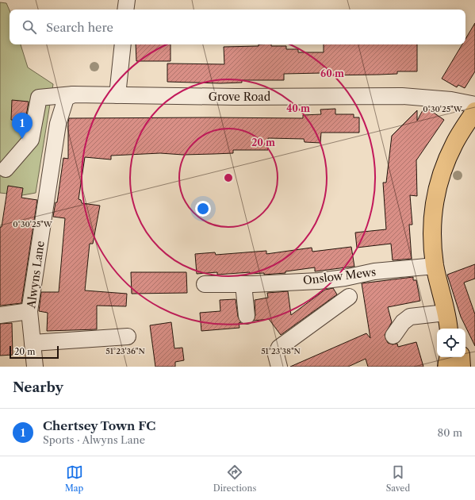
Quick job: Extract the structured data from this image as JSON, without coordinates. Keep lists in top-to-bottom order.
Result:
{
  "streets": {
    "street": ["Grove Road", "Alwyns Lane", "Onslow Mews"]
  },
  "crossings": [
    ["Grove Road", "Alwyns Lane"]
  ],
  "scale_bar": "20 m",
  "page": {
    "search": "Search here",
    "pins": "1",
    "scale": "20 m",
    "heading": "Nearby",
    "list": [
      {
        "mark": "1",
        "name": "Chertsey Town FC",
        "note": "Sports · Alwyns Lane",
        "value": "80 m"
      }
    ],
    "nav": ["Map", "Directions", "Saved"]
  },
  "coordinates": ["0°30'25\"W", "51°23'36\"N", "51°23'38\"N"],
  "rings": ["60 m", "40 m", "20 m"]
}
